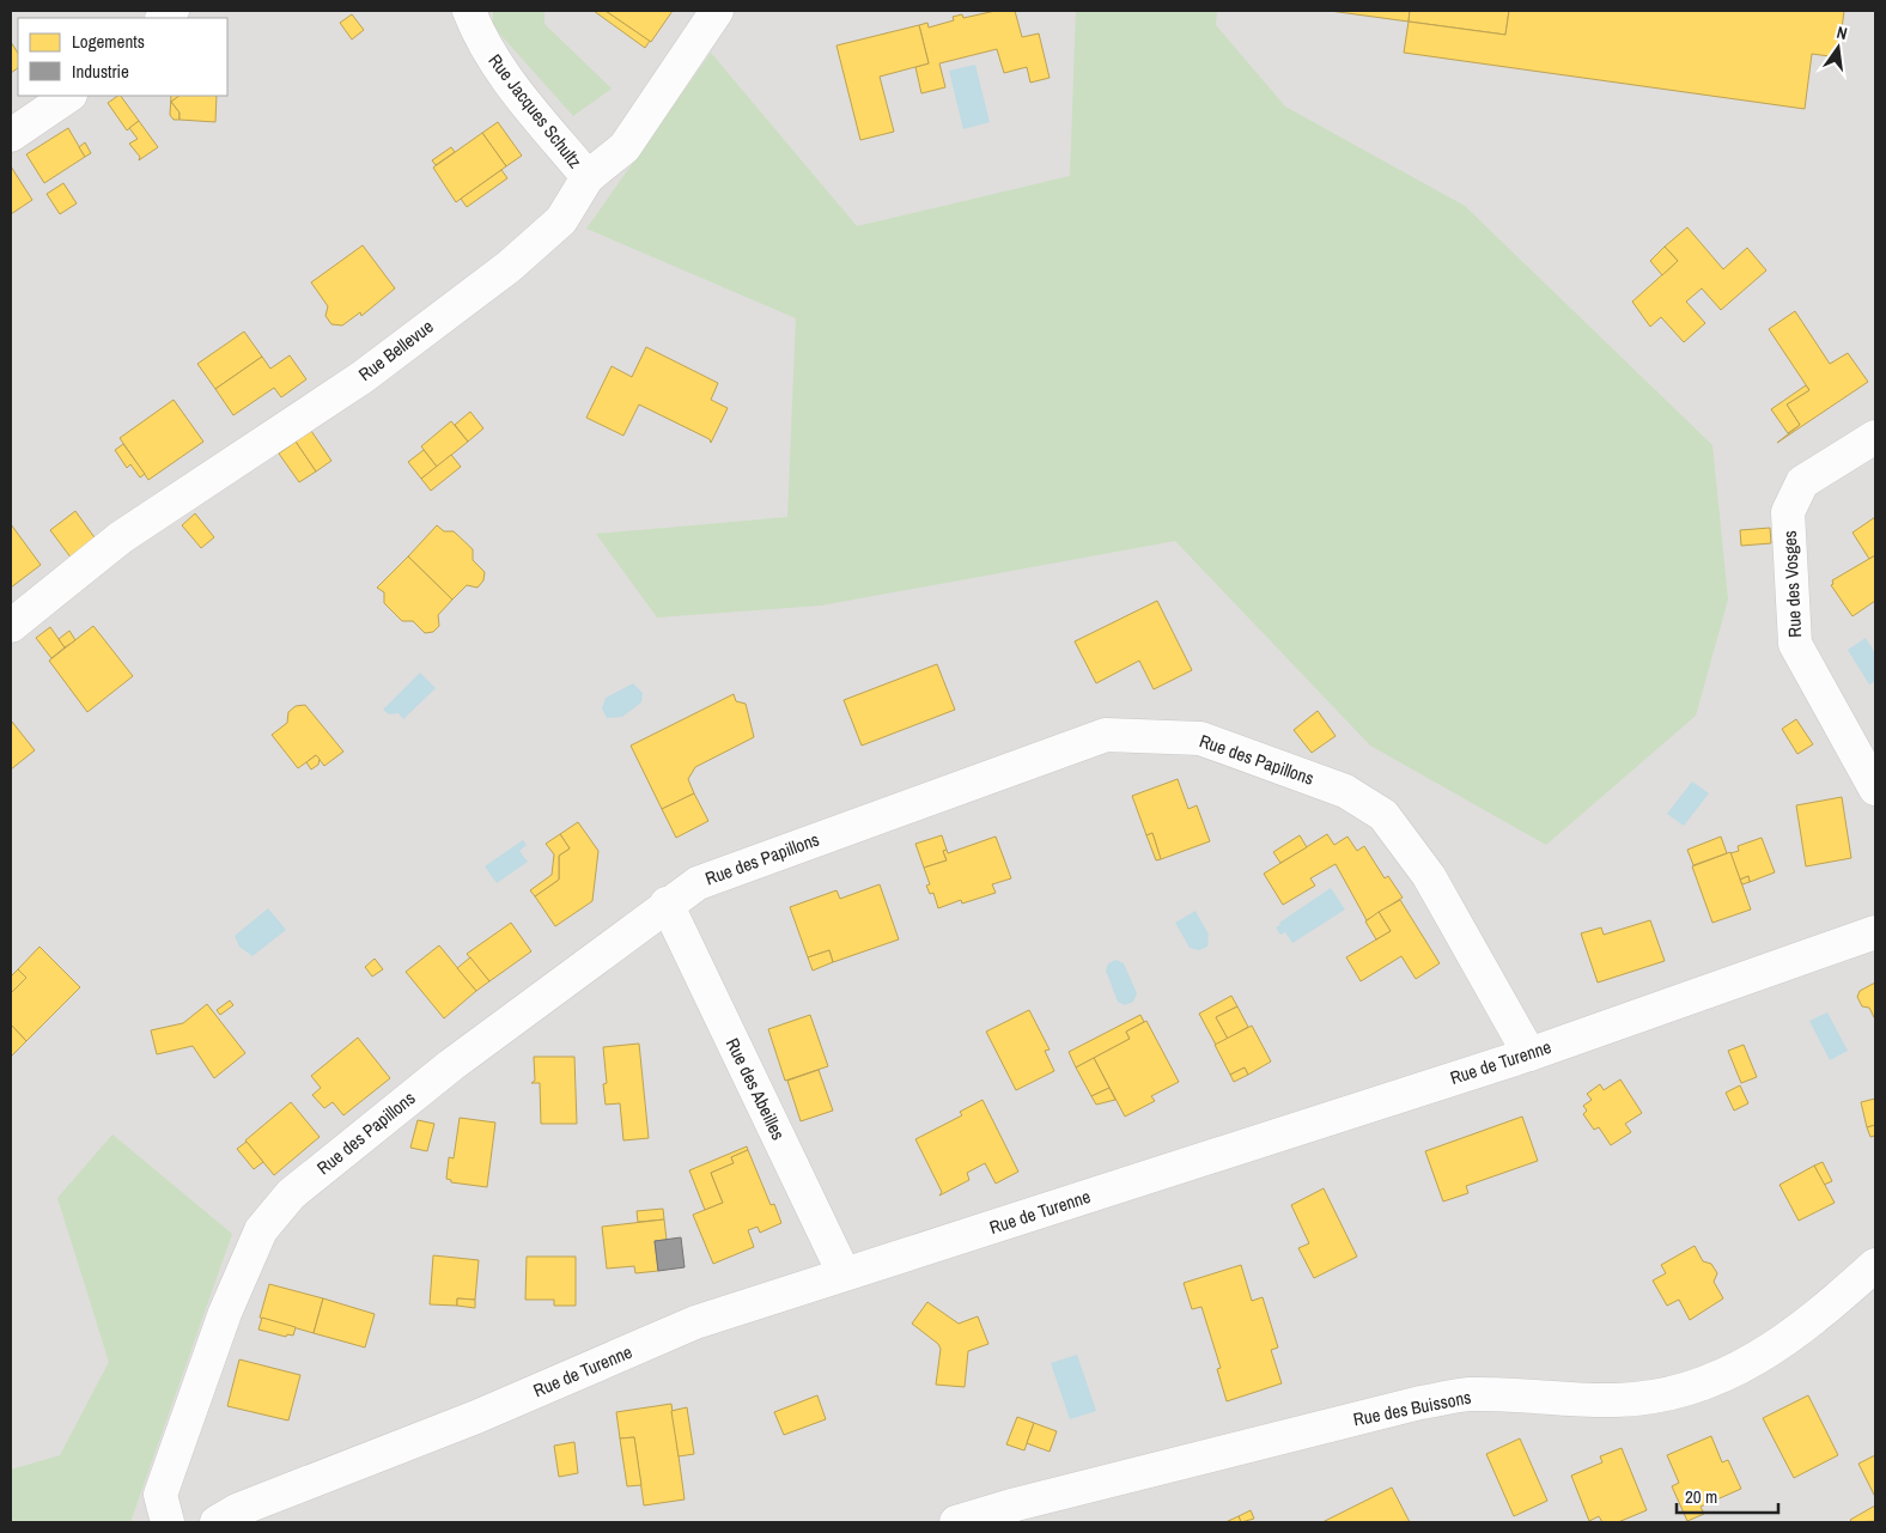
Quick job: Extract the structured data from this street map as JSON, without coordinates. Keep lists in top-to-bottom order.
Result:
{
  "streets": {
    "street": [
      "Rue Jacques Schultz",
      "Rue Bellevue",
      "Rue des Vosges",
      "Rue des Papillons",
      "Rue de Turenne",
      "Rue des Abeilles",
      "Rue des Buissons"
    ]
  },
  "crossings": [
    ["Rue Jacques Schultz", "Rue Bellevue"],
    ["Rue des Papillons", "Rue de Turenne"],
    ["Rue des Papillons", "Rue des Abeilles"],
    ["Rue de Turenne", "Rue des Abeilles"]
  ],
  "legend": ["Logements", "Industrie"],
  "scale_bar": "20 m",
  "north": "top"
}
